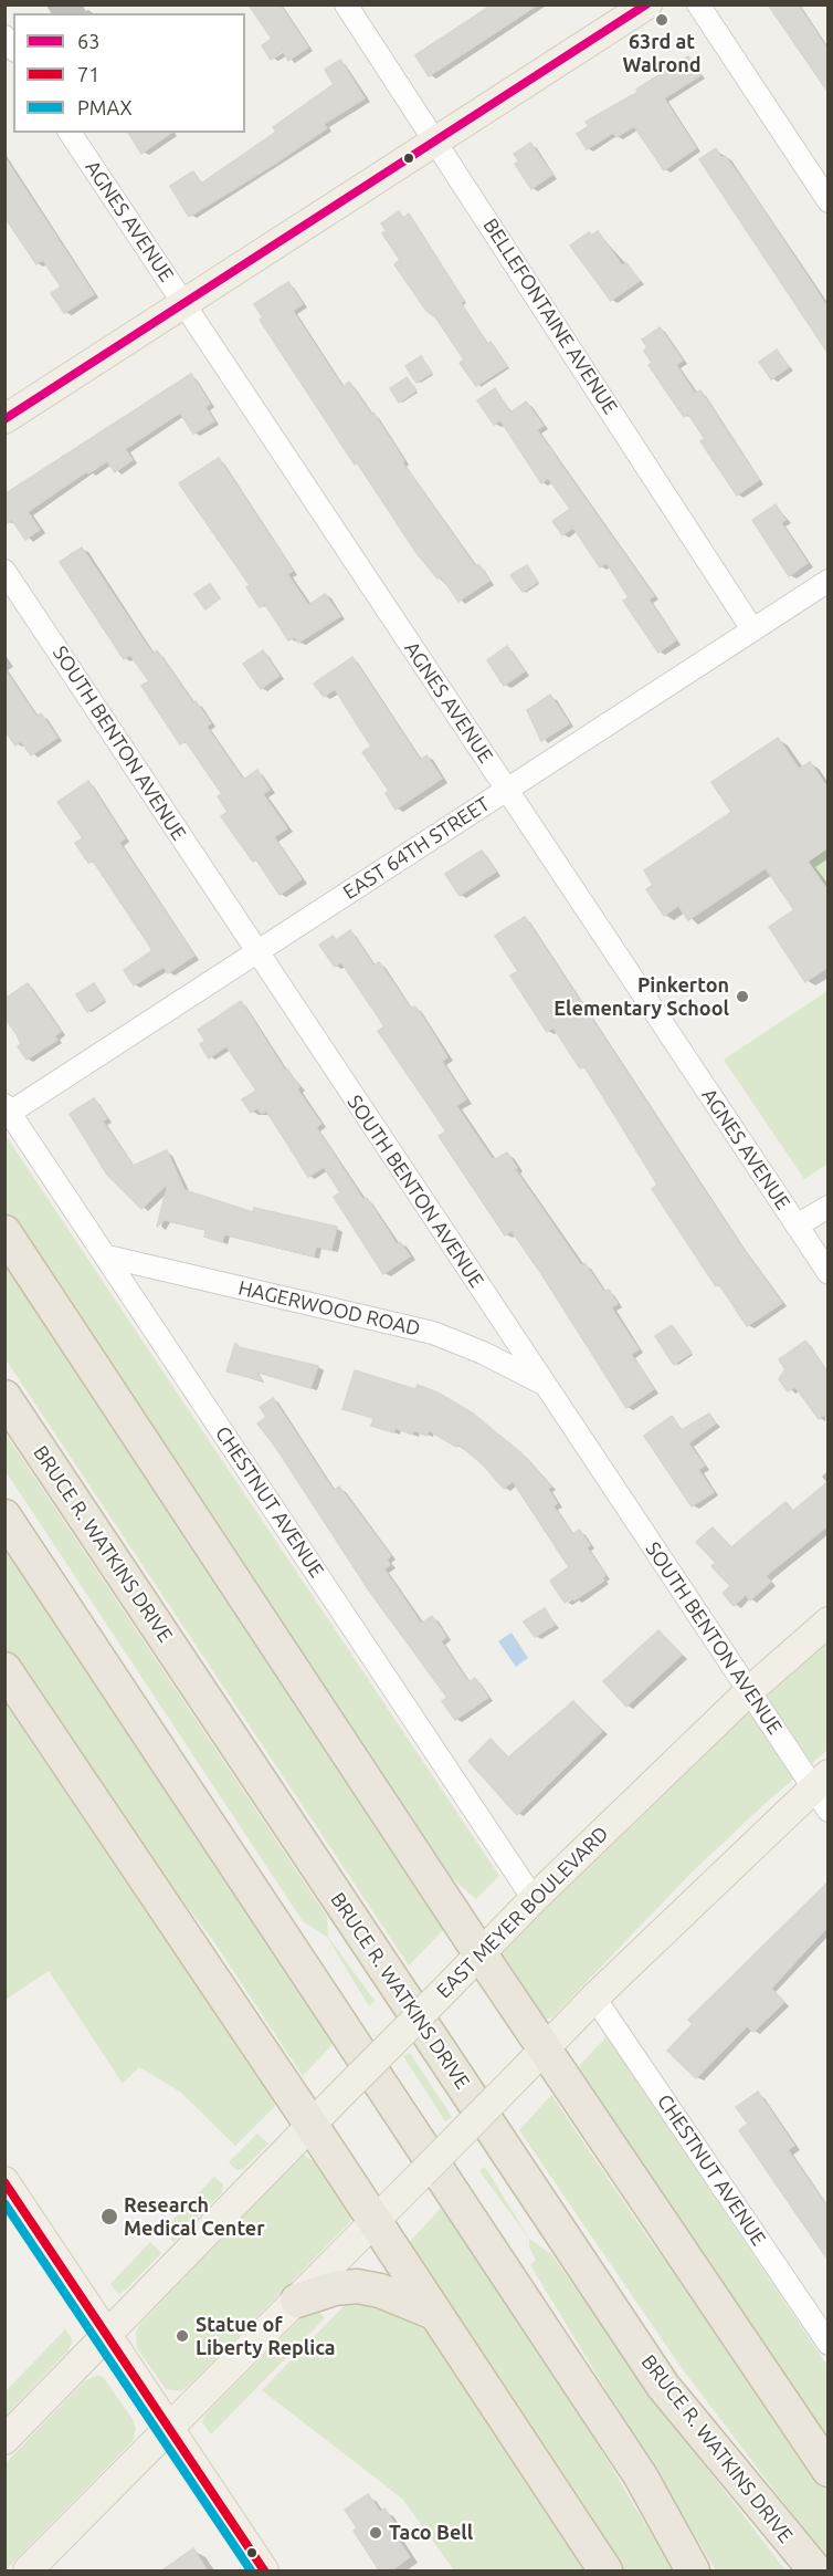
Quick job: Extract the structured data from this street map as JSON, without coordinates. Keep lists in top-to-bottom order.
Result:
{
  "streets": {
    "highway": ["BRUCE R. WATKINS DRIVE"],
    "main road": ["EAST MEYER BOULEVARD"],
    "street": [
      "AGNES AVENUE",
      "BELLEFONTAINE AVENUE",
      "SOUTH BENTON AVENUE",
      "EAST 64TH STREET",
      "HAGERWOOD ROAD",
      "CHESTNUT AVENUE"
    ]
  },
  "crossings": [
    ["AGNES AVENUE", "EAST 64TH STREET"],
    ["BELLEFONTAINE AVENUE", "EAST 64TH STREET"],
    ["SOUTH BENTON AVENUE", "EAST 64TH STREET"],
    ["SOUTH BENTON AVENUE", "HAGERWOOD ROAD"],
    ["SOUTH BENTON AVENUE", "EAST MEYER BOULEVARD"],
    ["EAST 64TH STREET", "CHESTNUT AVENUE"],
    ["HAGERWOOD ROAD", "CHESTNUT AVENUE"],
    ["CHESTNUT AVENUE", "EAST MEYER BOULEVARD"]
  ],
  "places": [
    "63rd at Walrond",
    "Pinkerton Elementary School",
    "Research Medical Center",
    "Statue of Liberty Replica",
    "Taco Bell"
  ],
  "lines": ["transit line 63", "transit line 71", "transit line PMAX"],
  "legend": ["63", "71", "PMAX"]
}
